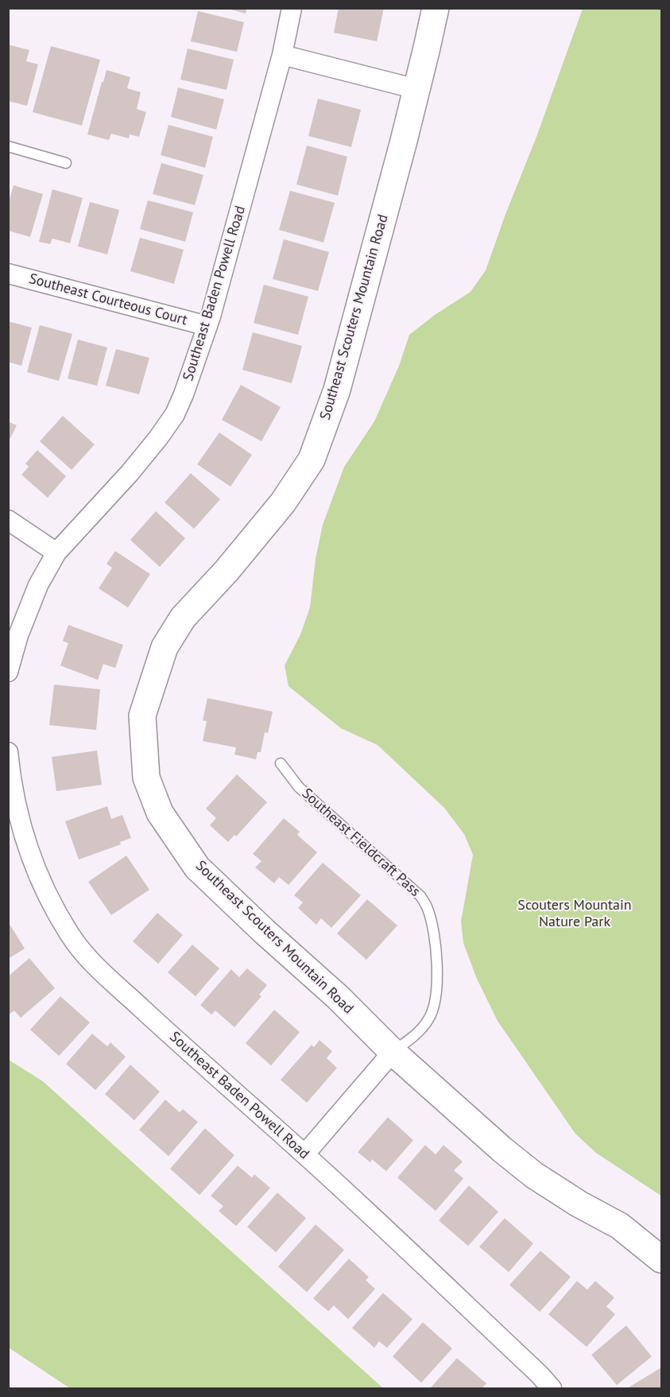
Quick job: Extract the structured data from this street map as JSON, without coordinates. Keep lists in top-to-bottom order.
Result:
{
  "streets": {
    "street": ["Southeast Baden Powell Road", "Southeast Courteous Court", "Southeast Scouters Mountain Road"],
    "lane": ["Southeast Fieldcraft Pass"]
  },
  "crossings": [
    ["Southeast Baden Powell Road", "Southeast Courteous Court"],
    ["Southeast Scouters Mountain Road", "Southeast Fieldcraft Pass"]
  ],
  "parks": ["Scouters Mountain Nature Park"]
}
